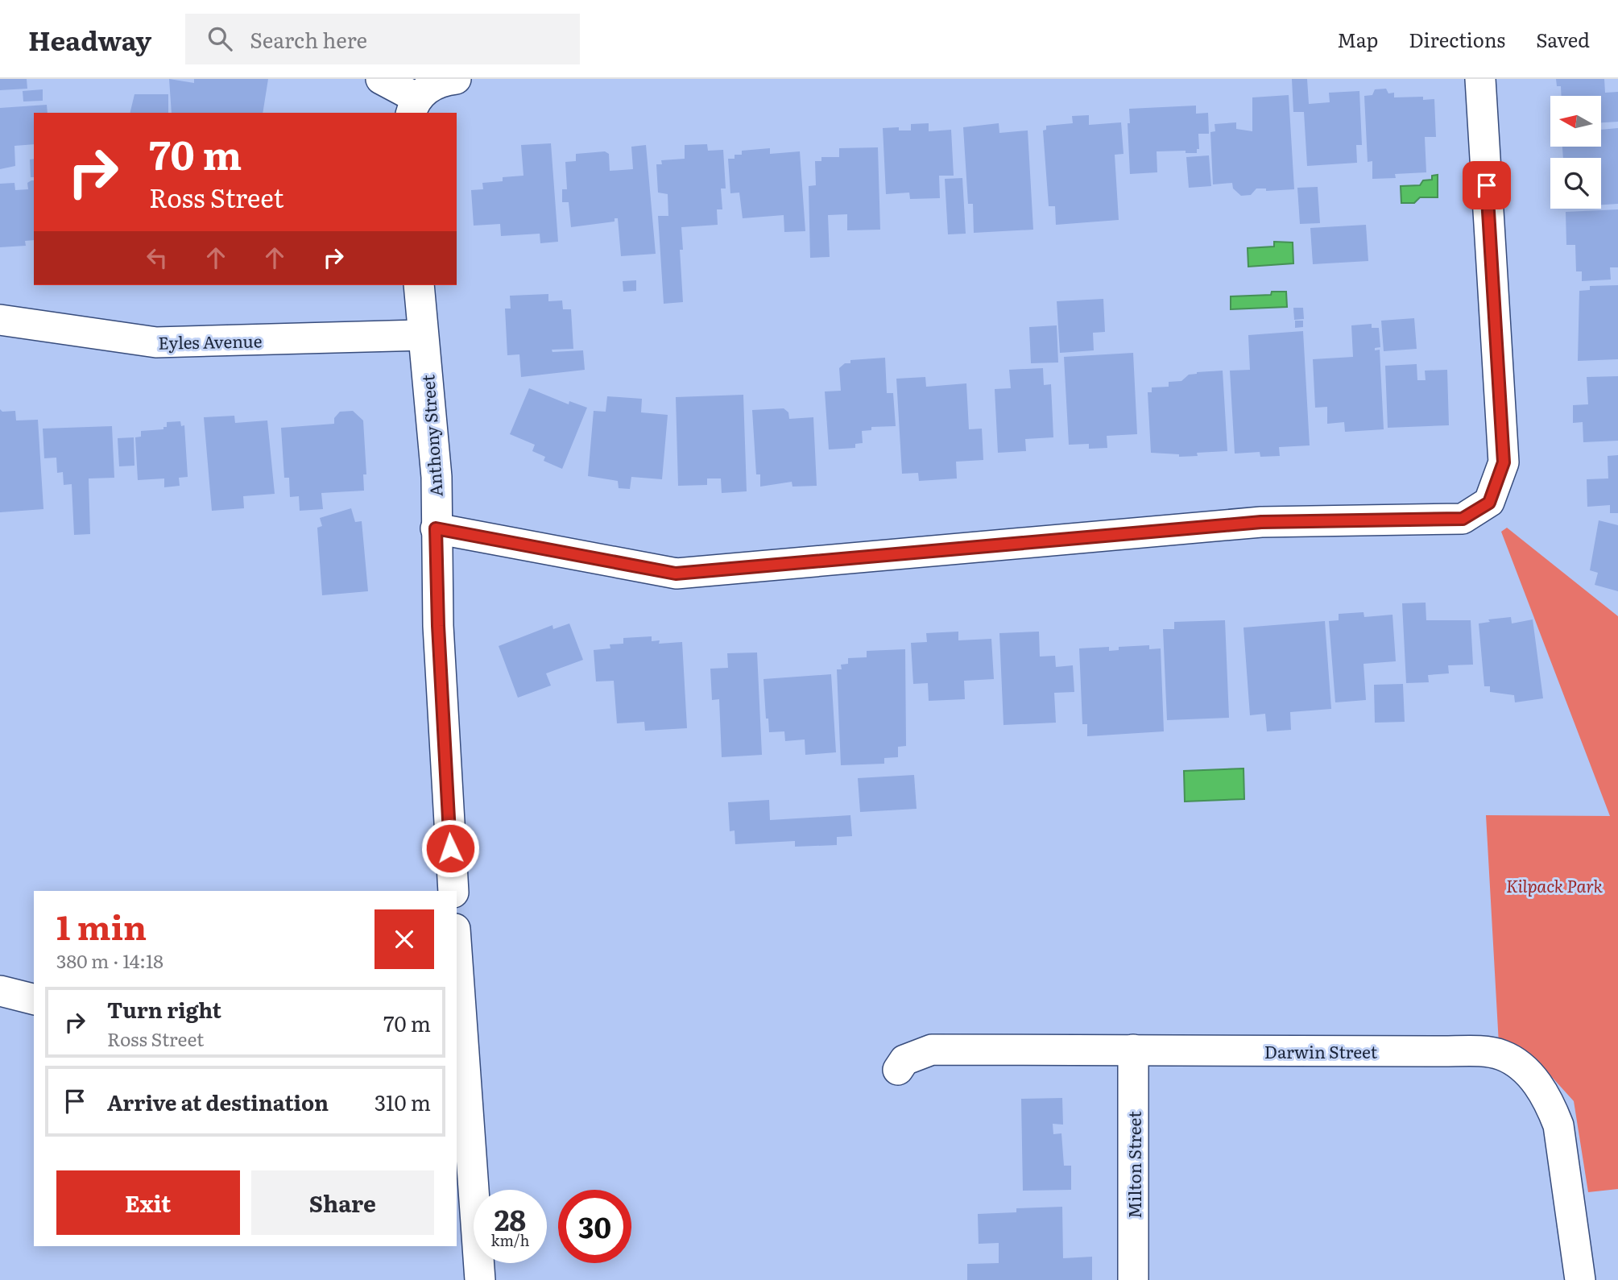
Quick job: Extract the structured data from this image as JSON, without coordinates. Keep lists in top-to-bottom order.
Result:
{
  "streets": {
    "street": [
      "Eyles Avenue",
      "Anthony Street",
      "Darwin Street",
      "Milton Street"
    ]
  },
  "crossings": [
    ["Eyles Avenue", "Anthony Street"],
    ["Darwin Street", "Milton Street"]
  ],
  "parks": ["Kilpack Park"],
  "north": "left",
  "page": {
    "header": "Headway",
    "search": "Search here",
    "nav": ["Map", "Directions", "Saved"],
    "turn": ["70 m", "Ross Street"],
    "heading": ["1 min", "380 m · 14:18"],
    "list": [
      {
        "name": "Turn right",
        "note": "Ross Street",
        "value": "70 m"
      },
      {
        "name": "Arrive at destination",
        "value": "310 m"
      }
    ],
    "buttons": ["Exit", "Share"],
    "speed": "28 km/h",
    "limit": "30"
  }
}
